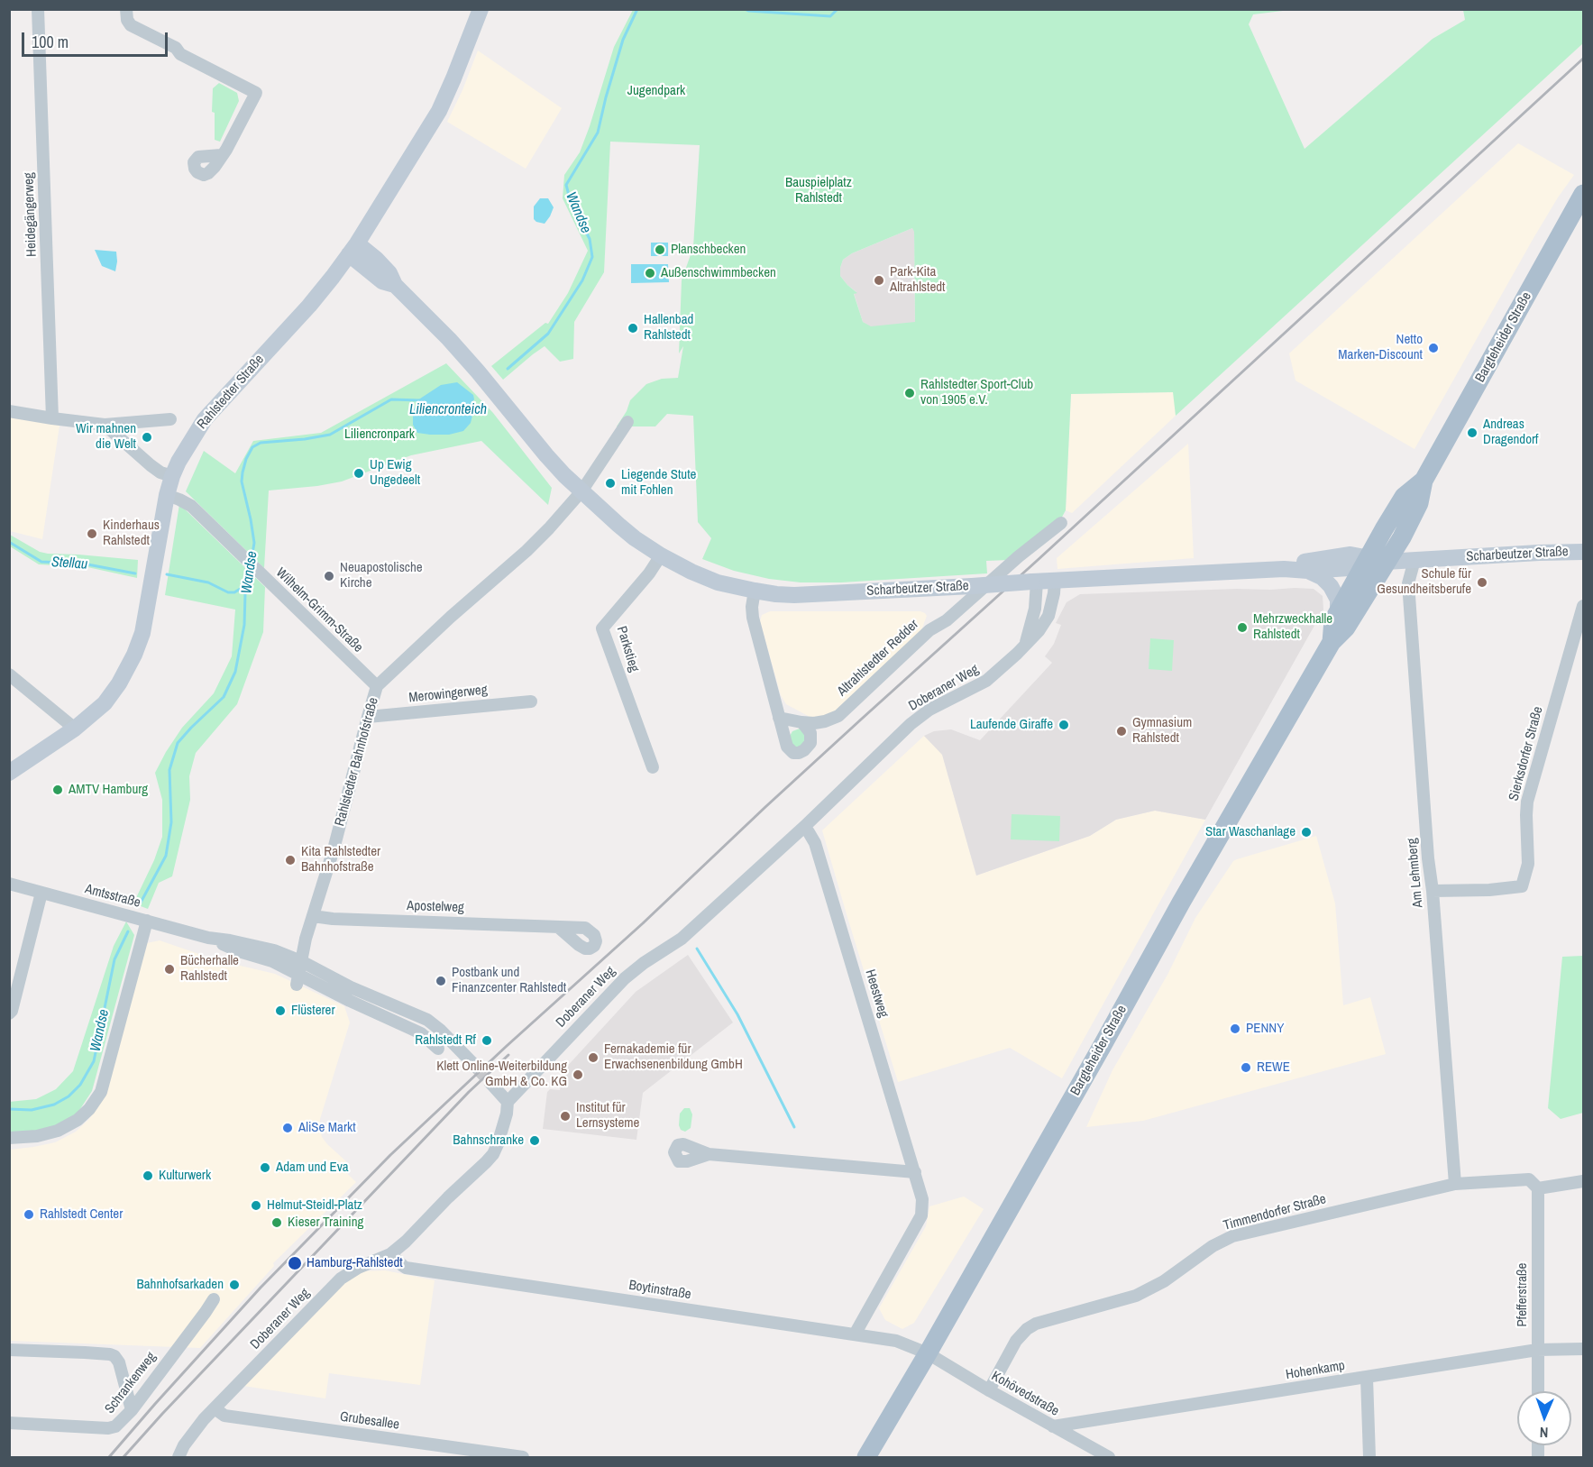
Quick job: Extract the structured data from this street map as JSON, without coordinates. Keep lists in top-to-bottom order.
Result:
{
  "streets": {
    "main road": ["Bargteheider Straße", "Rahlstedter Straße", "Scharbeutzer Straße"],
    "street": [
      "Heidegängerweg",
      "Wilhelm-Grimm-Straße",
      "Parkstieg",
      "Altrahlstedter Redder",
      "Doberaner Weg",
      "Merowingerweg",
      "Sierksdorfer Straße",
      "Rahlstedter Bahnhofstraße",
      "Am Lehmberg",
      "Amtsstraße",
      "Apostelweg",
      "Heestweg",
      "Timmendorfer Straße",
      "Boytinstraße",
      "Pfefferstraße",
      "Hohenkamp",
      "Schrankenweg",
      "Kohövedstraße",
      "Grubesallee"
    ]
  },
  "crossings": [
    ["Bargteheider Straße", "Scharbeutzer Straße"],
    ["Bargteheider Straße", "Boytinstraße"],
    ["Bargteheider Straße", "Kohövedstraße"],
    ["Rahlstedter Straße", "Wilhelm-Grimm-Straße"],
    ["Scharbeutzer Straße", "Parkstieg"],
    ["Scharbeutzer Straße", "Doberaner Weg"],
    ["Scharbeutzer Straße", "Rahlstedter Bahnhofstraße"],
    ["Scharbeutzer Straße", "Am Lehmberg"],
    ["Wilhelm-Grimm-Straße", "Rahlstedter Bahnhofstraße"],
    ["Doberaner Weg", "Heestweg"],
    ["Doberaner Weg", "Boytinstraße"],
    ["Doberaner Weg", "Grubesallee"],
    ["Merowingerweg", "Rahlstedter Bahnhofstraße"],
    ["Sierksdorfer Straße", "Am Lehmberg"],
    ["Rahlstedter Bahnhofstraße", "Amtsstraße"],
    ["Rahlstedter Bahnhofstraße", "Apostelweg"],
    ["Am Lehmberg", "Timmendorfer Straße"],
    ["Heestweg", "Boytinstraße"],
    ["Timmendorfer Straße", "Pfefferstraße"],
    ["Timmendorfer Straße", "Kohövedstraße"],
    ["Boytinstraße", "Kohövedstraße"],
    ["Pfefferstraße", "Hohenkamp"],
    ["Hohenkamp", "Kohövedstraße"]
  ],
  "water": ["Wandse", "Liliencronteich", "Stellau"],
  "parks": ["Jugendpark", "Bauspielplatz Rahlstedt", "Liliencronpark"],
  "places": [
    "Planschbecken",
    "Außenschwimmbecken",
    "Park-Kita Altrahlstedt",
    "Hallenbad Rahlstedt",
    "Netto Marken-Discount",
    "Rahlstedter Sport-Club von 1905 e.V.",
    "Andreas Dragendorf",
    "Wir mahnen die Welt",
    "Up Ewig Ungedeelt",
    "Liegende Stute mit Fohlen",
    "Kinderhaus Rahlstedt",
    "Neuapostolische Kirche",
    "Schule für Gesundheitsberufe",
    "Mehrzweckhalle Rahlstedt",
    "Laufende Giraffe",
    "Gymnasium Rahlstedt",
    "AMTV Hamburg",
    "Star Waschanlage",
    "Kita Rahlstedter Bahnhofstraße",
    "Bücherhalle Rahlstedt",
    "Postbank und Finanzcenter Rahlstedt",
    "Flüsterer",
    "PENNY",
    "Rahlstedt Rf",
    "Fernakademie für Erwachsenenbildung GmbH",
    "REWE",
    "Klett Online-Weiterbildung GmbH & Co. KG",
    "Institut für Lernsysteme",
    "AliSe Markt",
    "Bahnschranke",
    "Adam und Eva",
    "Kulturwerk",
    "Helmut-Steidl-Platz",
    "Rahlstedt Center",
    "Kieser Training",
    "Hamburg-Rahlstedt",
    "Bahnhofsarkaden"
  ],
  "scale_bar": "100 m",
  "north": "bottom"
}
